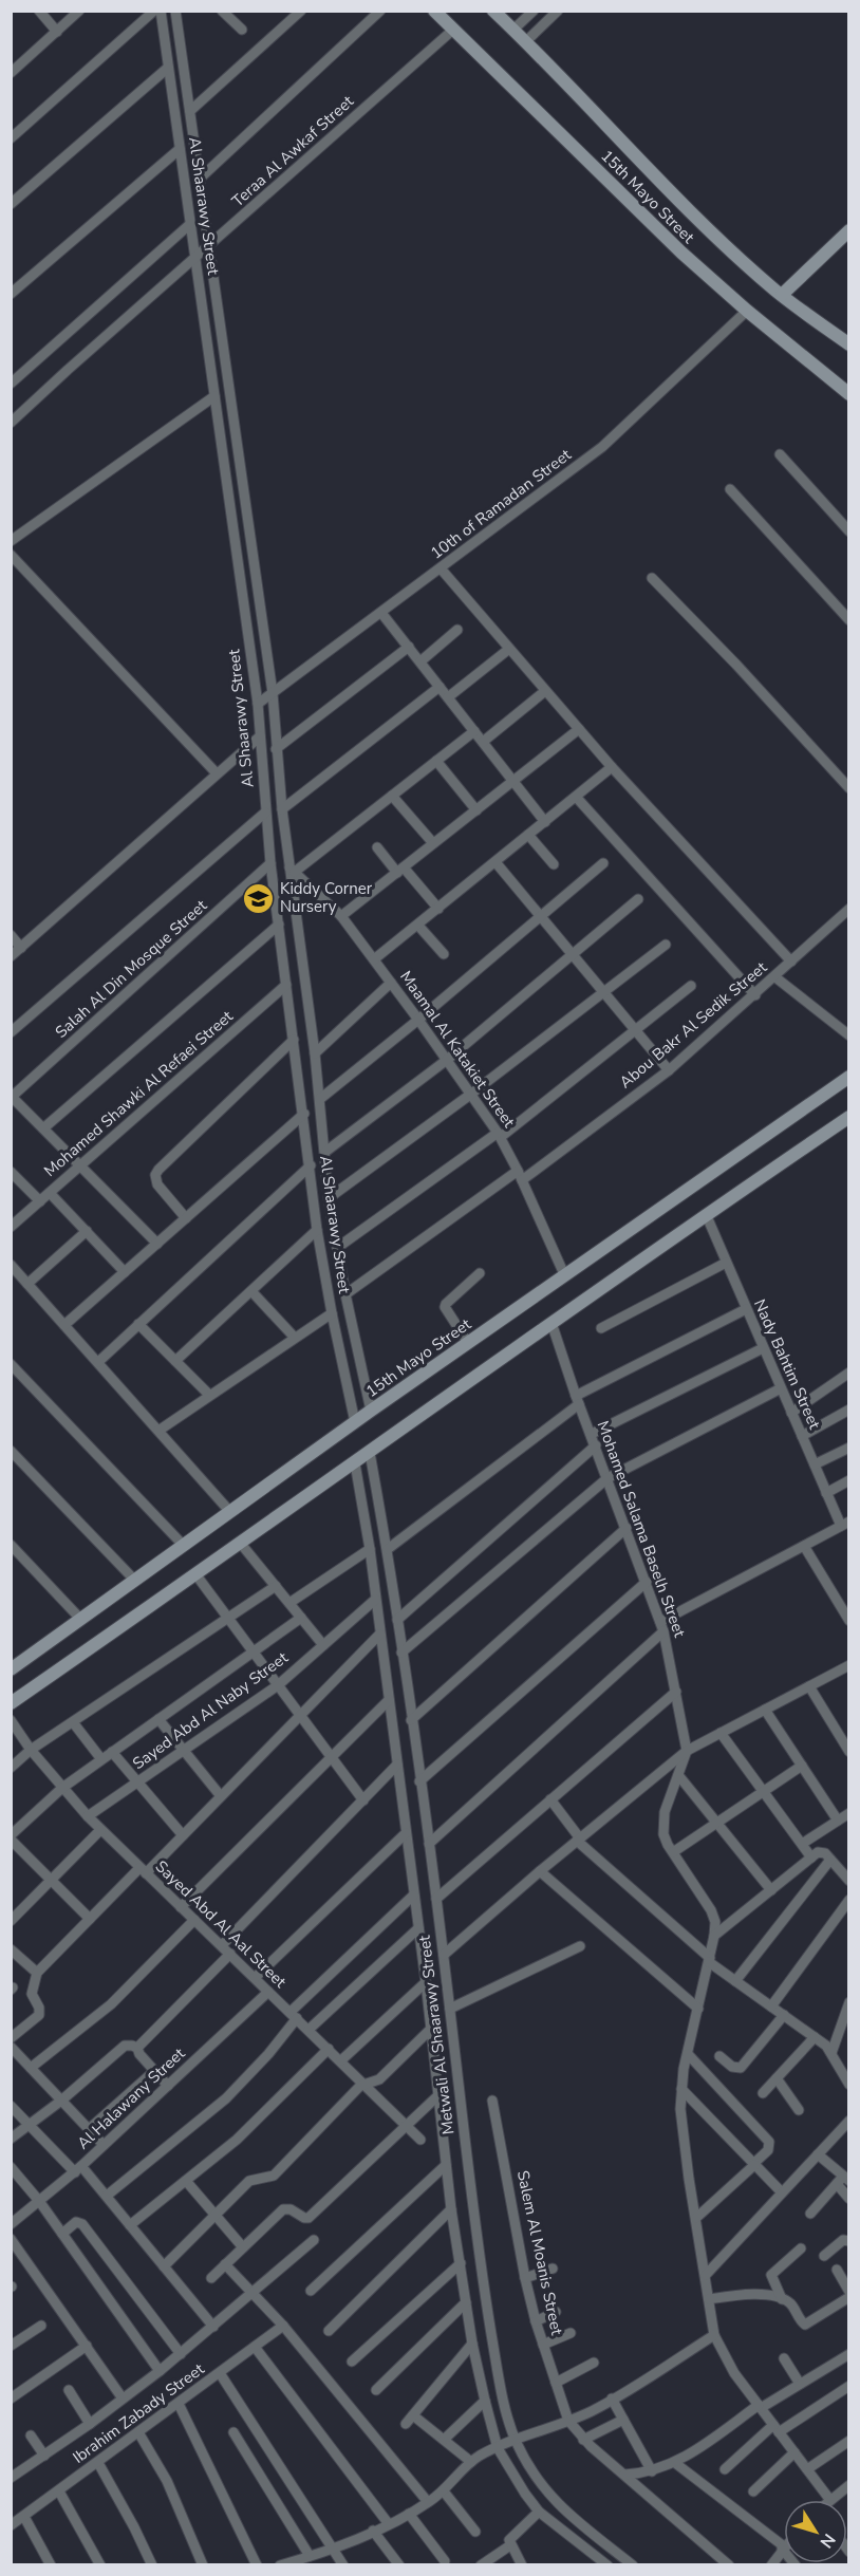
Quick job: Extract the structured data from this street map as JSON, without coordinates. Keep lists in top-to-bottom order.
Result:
{
  "streets": {
    "main road": ["15th Mayo Street"],
    "street": [
      "Teraa Al Awkaf Street",
      "Al Shaarawy Street",
      "10th of Ramadan Street",
      "Salah Al Din Mosque Street",
      "Abou Bakr Al Sedik Street",
      "Maamal Al Katakiet Street",
      "Mohamed Shawki Al Refaei Street",
      "Nady Bahtim Street",
      "Mohamed Salama Baselh Street",
      "Sayed Abd Al Naby Street",
      "Sayed Abd Al Aal Street",
      "Metwali Al Shaarawy Street",
      "Al Halawany Street",
      "Salem Al Moanis Street",
      "Ibrahim Zabady Street"
    ]
  },
  "crossings": [
    ["Teraa Al Awkaf Street", "15th Mayo Street"],
    ["Teraa Al Awkaf Street", "Al Shaarawy Street"],
    ["15th Mayo Street", "Al Shaarawy Street"],
    ["15th Mayo Street", "10th of Ramadan Street"],
    ["15th Mayo Street", "Maamal Al Katakiet Street"],
    ["Al Shaarawy Street", "10th of Ramadan Street"],
    ["Al Shaarawy Street", "Salah Al Din Mosque Street"],
    ["Al Shaarawy Street", "Abou Bakr Al Sedik Street"],
    ["Al Shaarawy Street", "Maamal Al Katakiet Street"],
    ["Al Shaarawy Street", "Mohamed Shawki Al Refaei Street"],
    ["Abou Bakr Al Sedik Street", "Maamal Al Katakiet Street"],
    ["Sayed Abd Al Naby Street", "Sayed Abd Al Aal Street"],
    ["Sayed Abd Al Naby Street", "Metwali Al Shaarawy Street"],
    ["Sayed Abd Al Aal Street", "Al Halawany Street"]
  ],
  "places": {
    "school or university": ["Kiddy Corner Nursery"]
  },
  "north": "bottom right"
}
